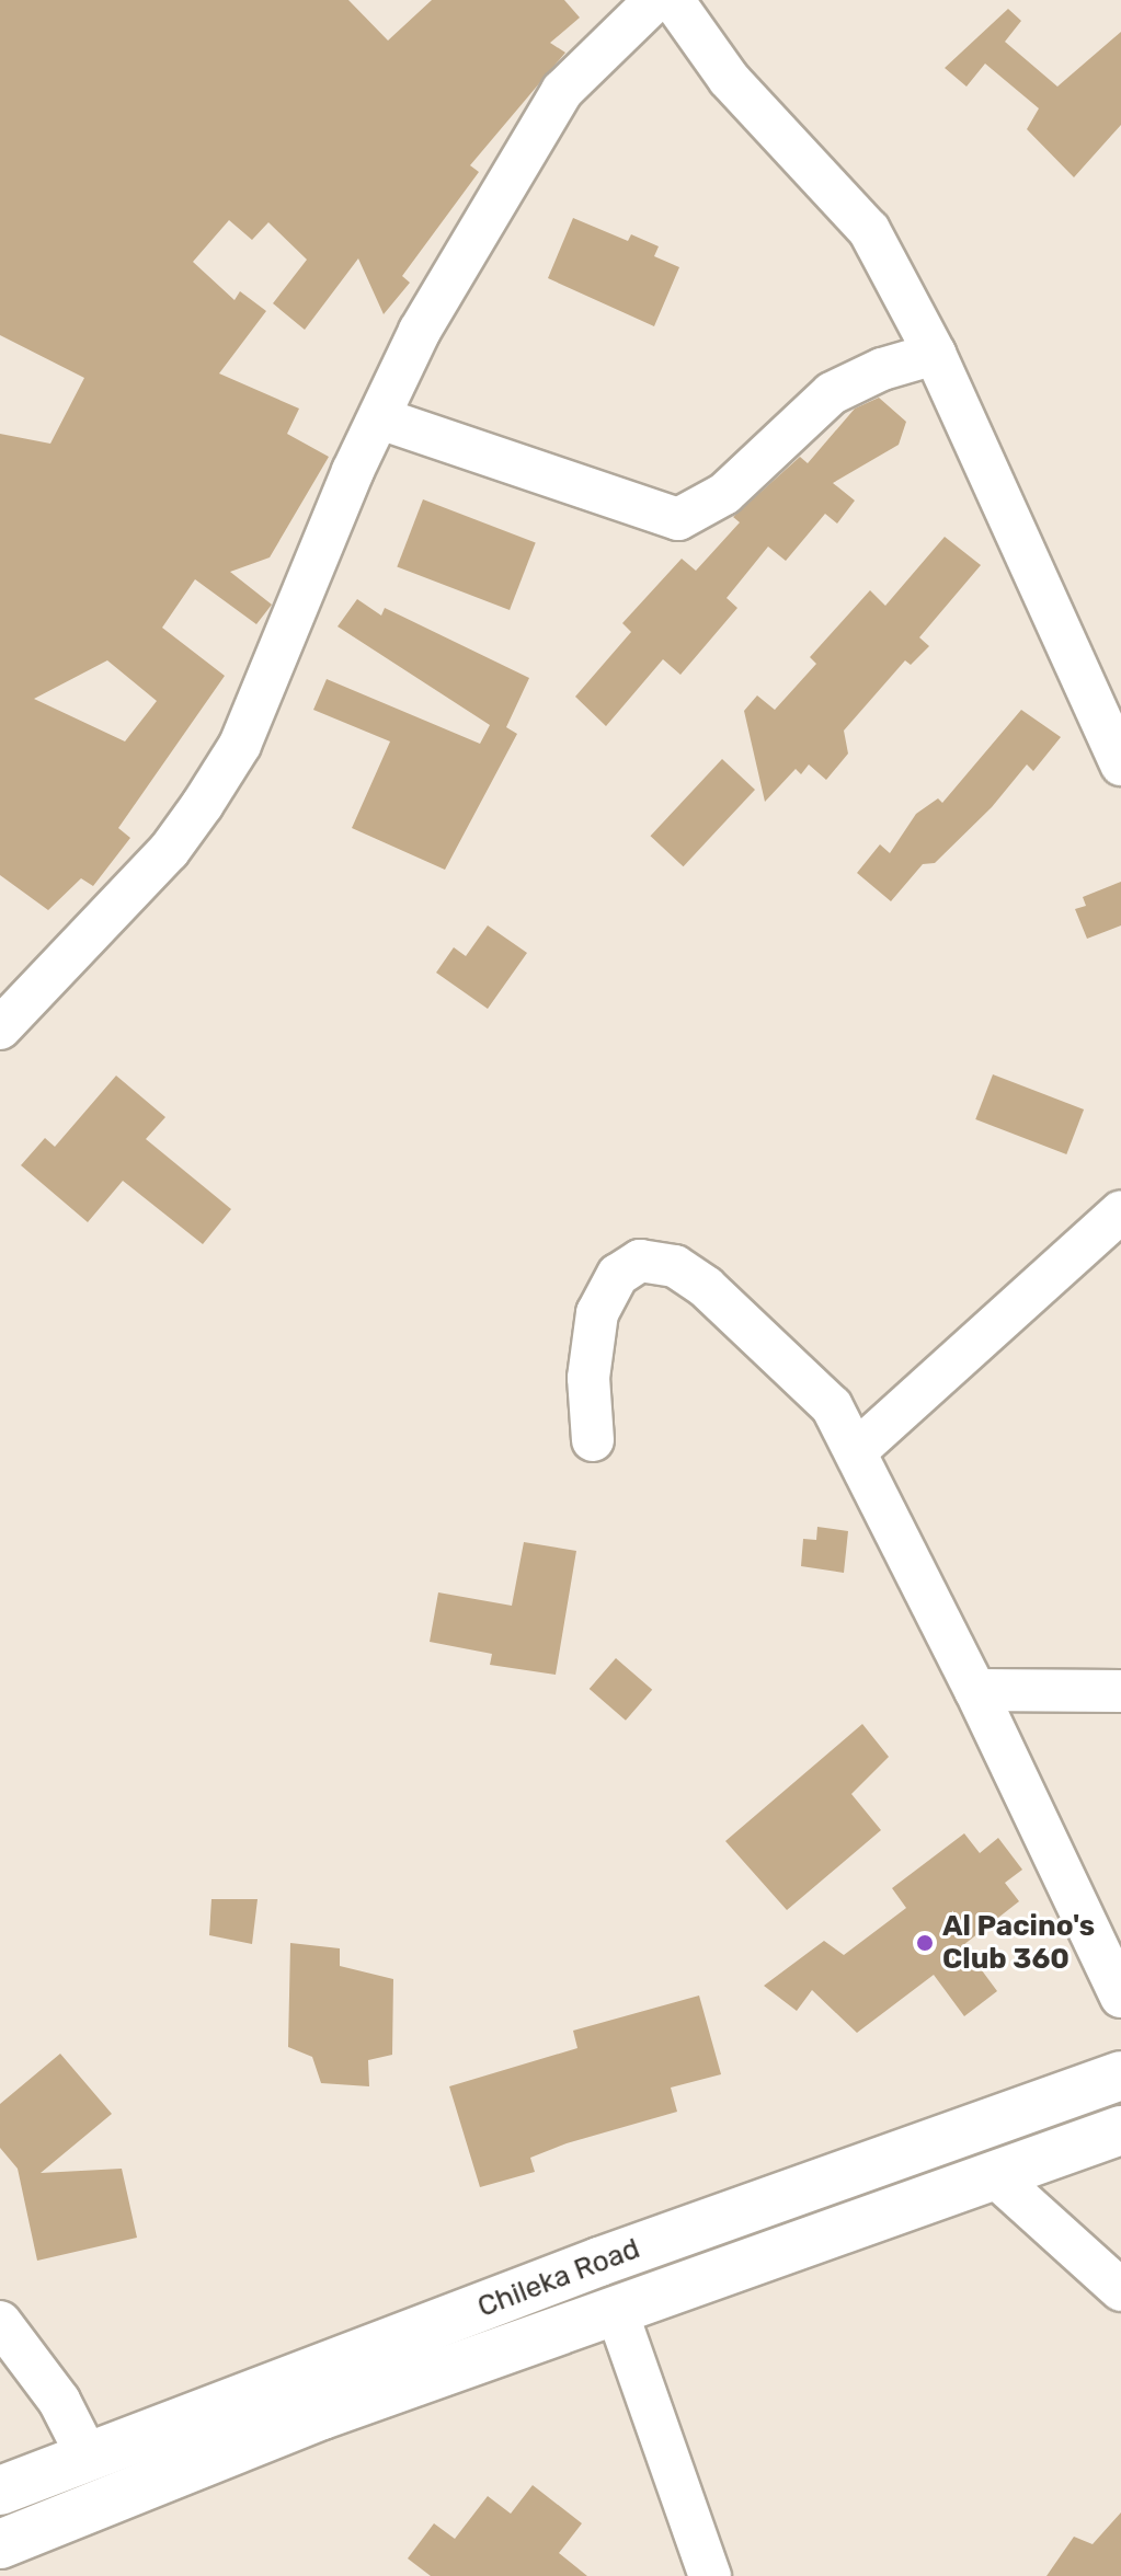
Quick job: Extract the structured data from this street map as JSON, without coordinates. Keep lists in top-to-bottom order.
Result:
{
  "streets": {
    "highway": ["Chileka Road"]
  },
  "places": ["Al Pacino's Club 360"]
}
